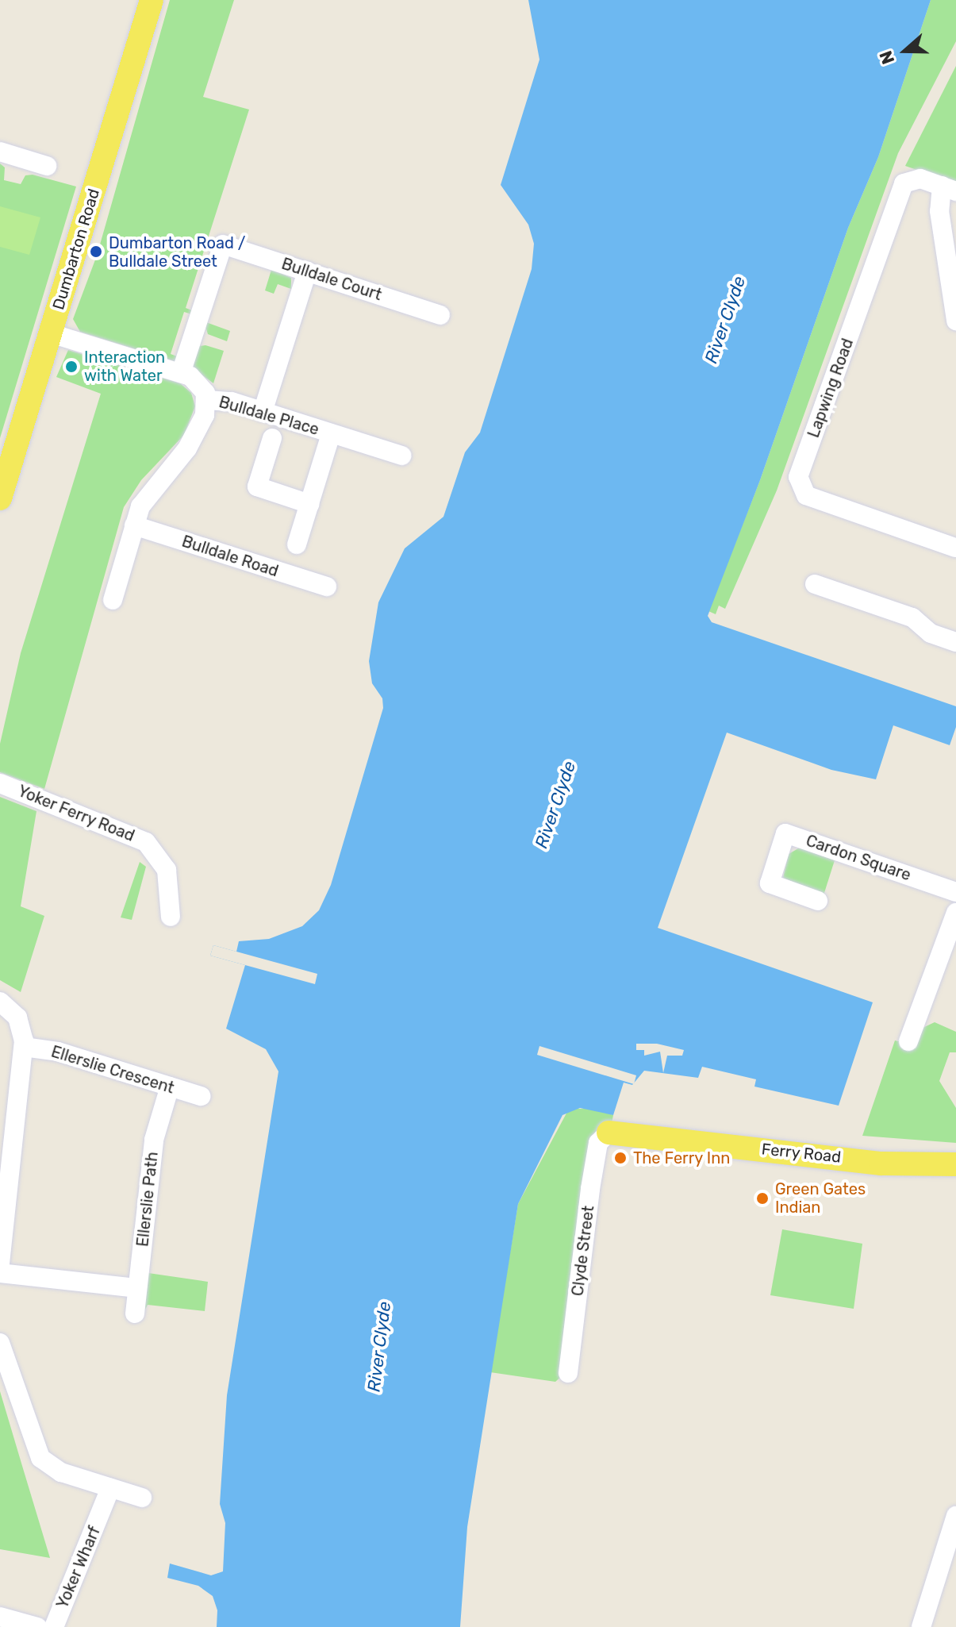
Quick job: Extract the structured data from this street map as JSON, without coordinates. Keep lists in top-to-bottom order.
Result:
{
  "streets": {
    "main road": ["Dumbarton Road", "Ferry Road"],
    "street": [
      "Bulldale Court",
      "Lapwing Road",
      "Bulldale Place",
      "Bulldale Road",
      "Yoker Ferry Road",
      "Cardon Square",
      "Ellerslie Crescent",
      "Ellerslie Path",
      "Clyde Street",
      "Yoker Wharf"
    ]
  },
  "crossings": [
    ["Ellerslie Crescent", "Ellerslie Path"],
    ["Ferry Road", "Clyde Street"]
  ],
  "water": ["River Clyde"],
  "places": [
    "Dumbarton Road / Bulldale Street",
    "Interaction with Water",
    "The Ferry Inn",
    "Green Gates Indian"
  ],
  "north": "left"
}
